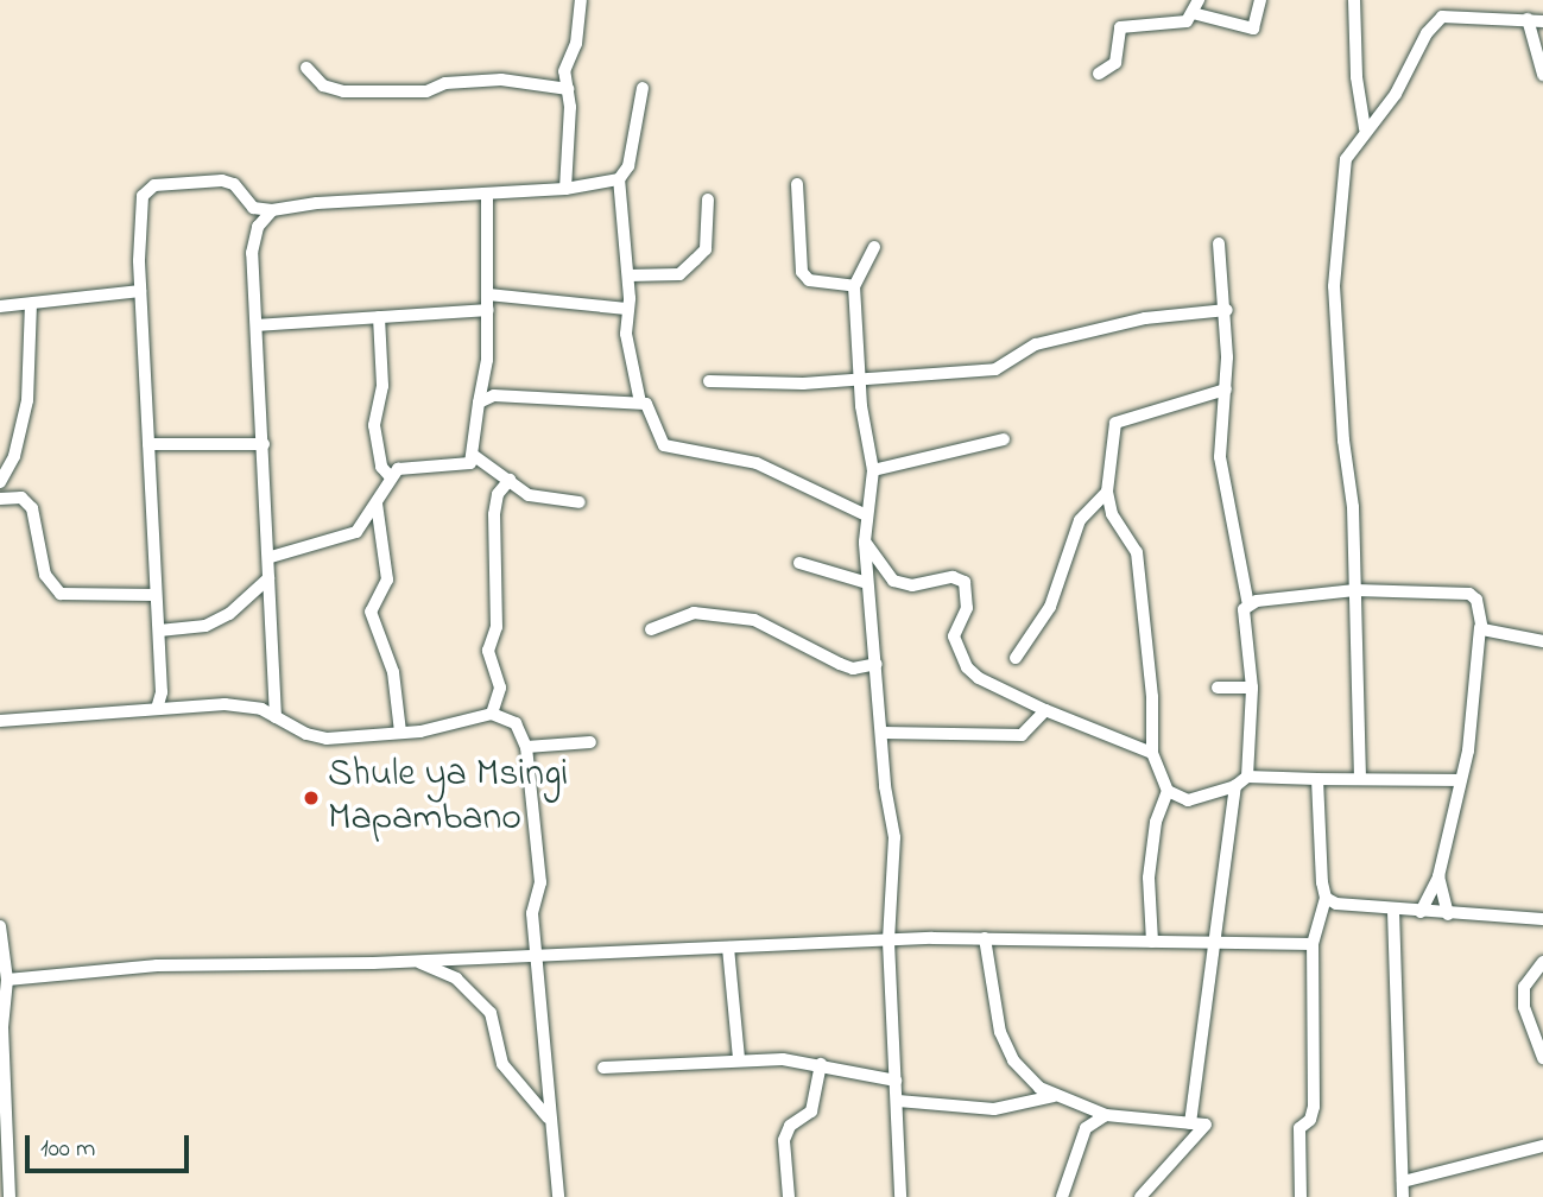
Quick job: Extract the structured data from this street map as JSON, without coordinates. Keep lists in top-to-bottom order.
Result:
{
  "places": ["Shule ya Msingi Mapambano"],
  "scale_bar": "100 m"
}
